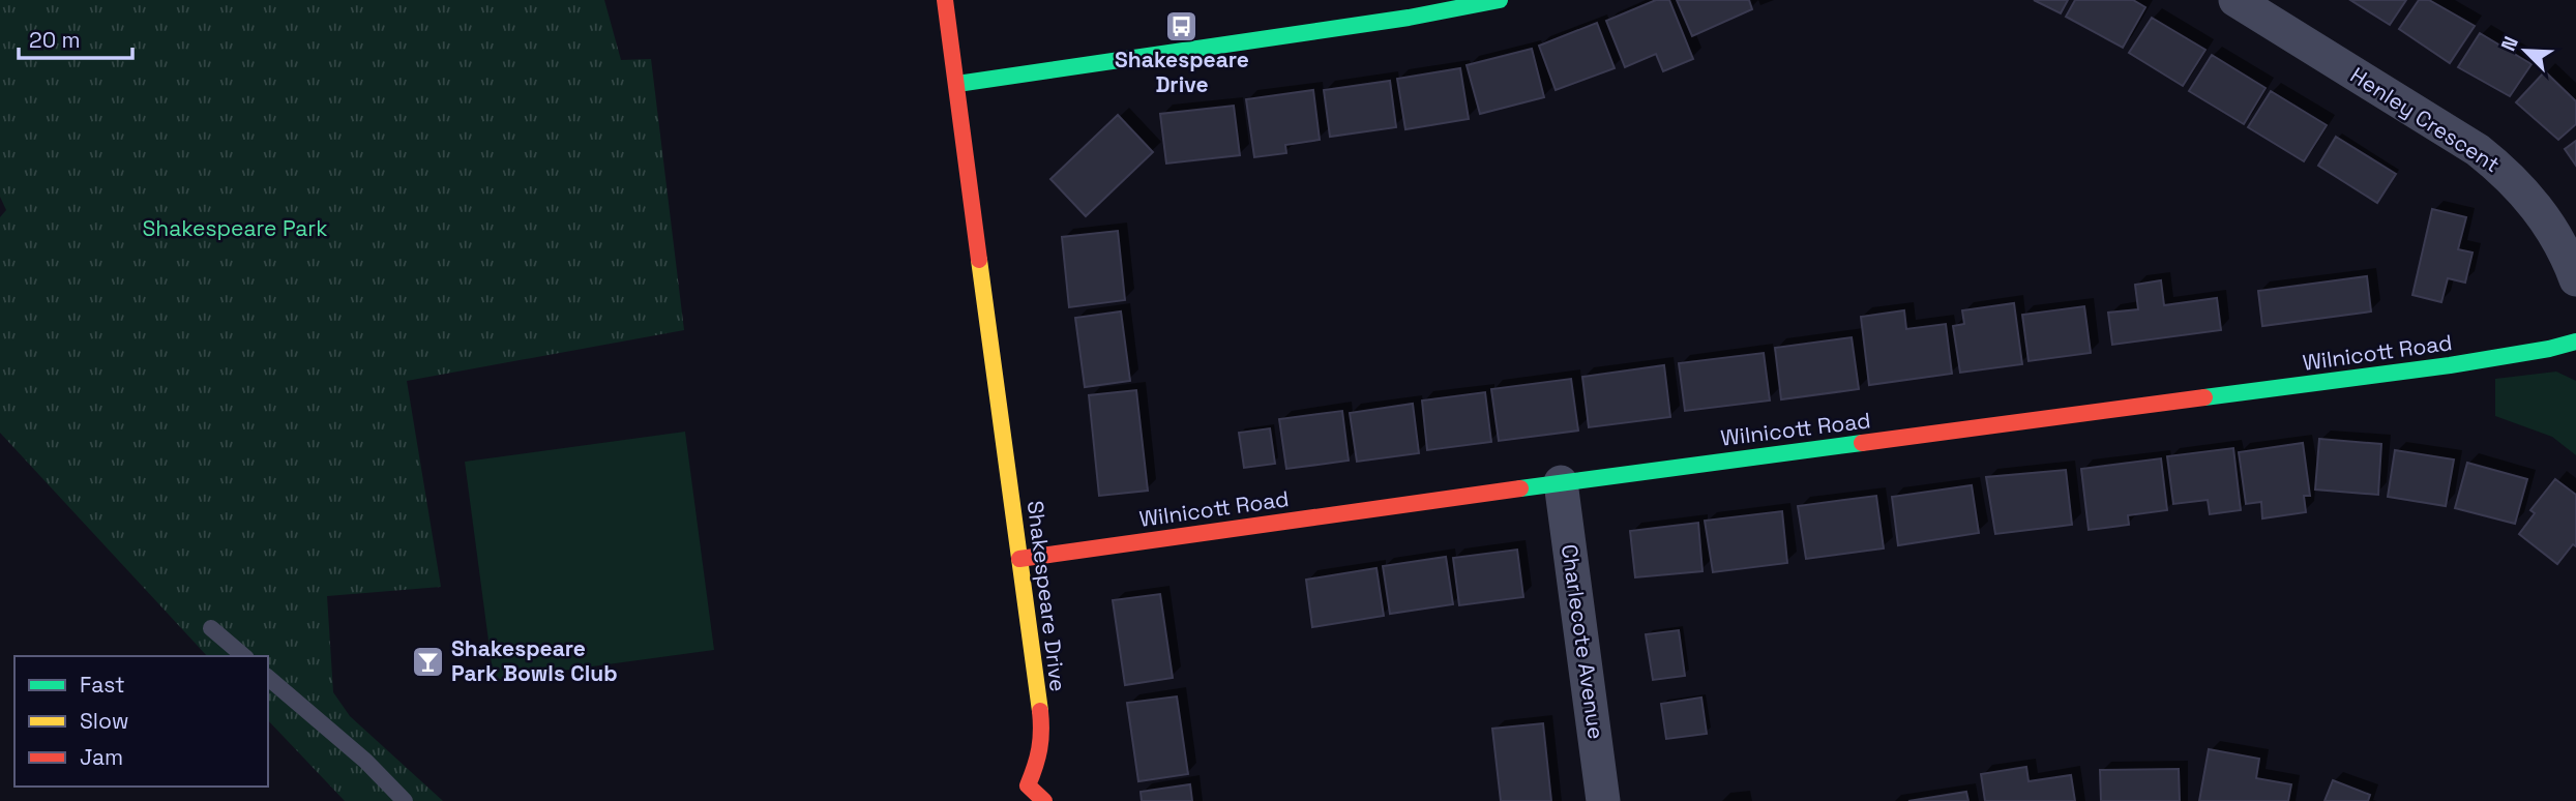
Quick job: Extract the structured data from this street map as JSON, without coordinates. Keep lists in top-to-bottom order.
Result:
{
  "streets": {
    "street": [
      "Henley Crescent",
      "Wilnicott Road",
      "Shakespeare Drive",
      "Charlecote Avenue"
    ]
  },
  "crossings": [
    ["Wilnicott Road", "Shakespeare Drive"],
    ["Wilnicott Road", "Charlecote Avenue"]
  ],
  "parks": ["Shakespeare Park"],
  "places": {
    "bus stop": ["Shakespeare Drive"],
    "bar": ["Shakespeare Park Bowls Club"]
  },
  "legend": ["Fast", "Slow", "Jam"],
  "scale_bar": "20 m",
  "north": "top left"
}
